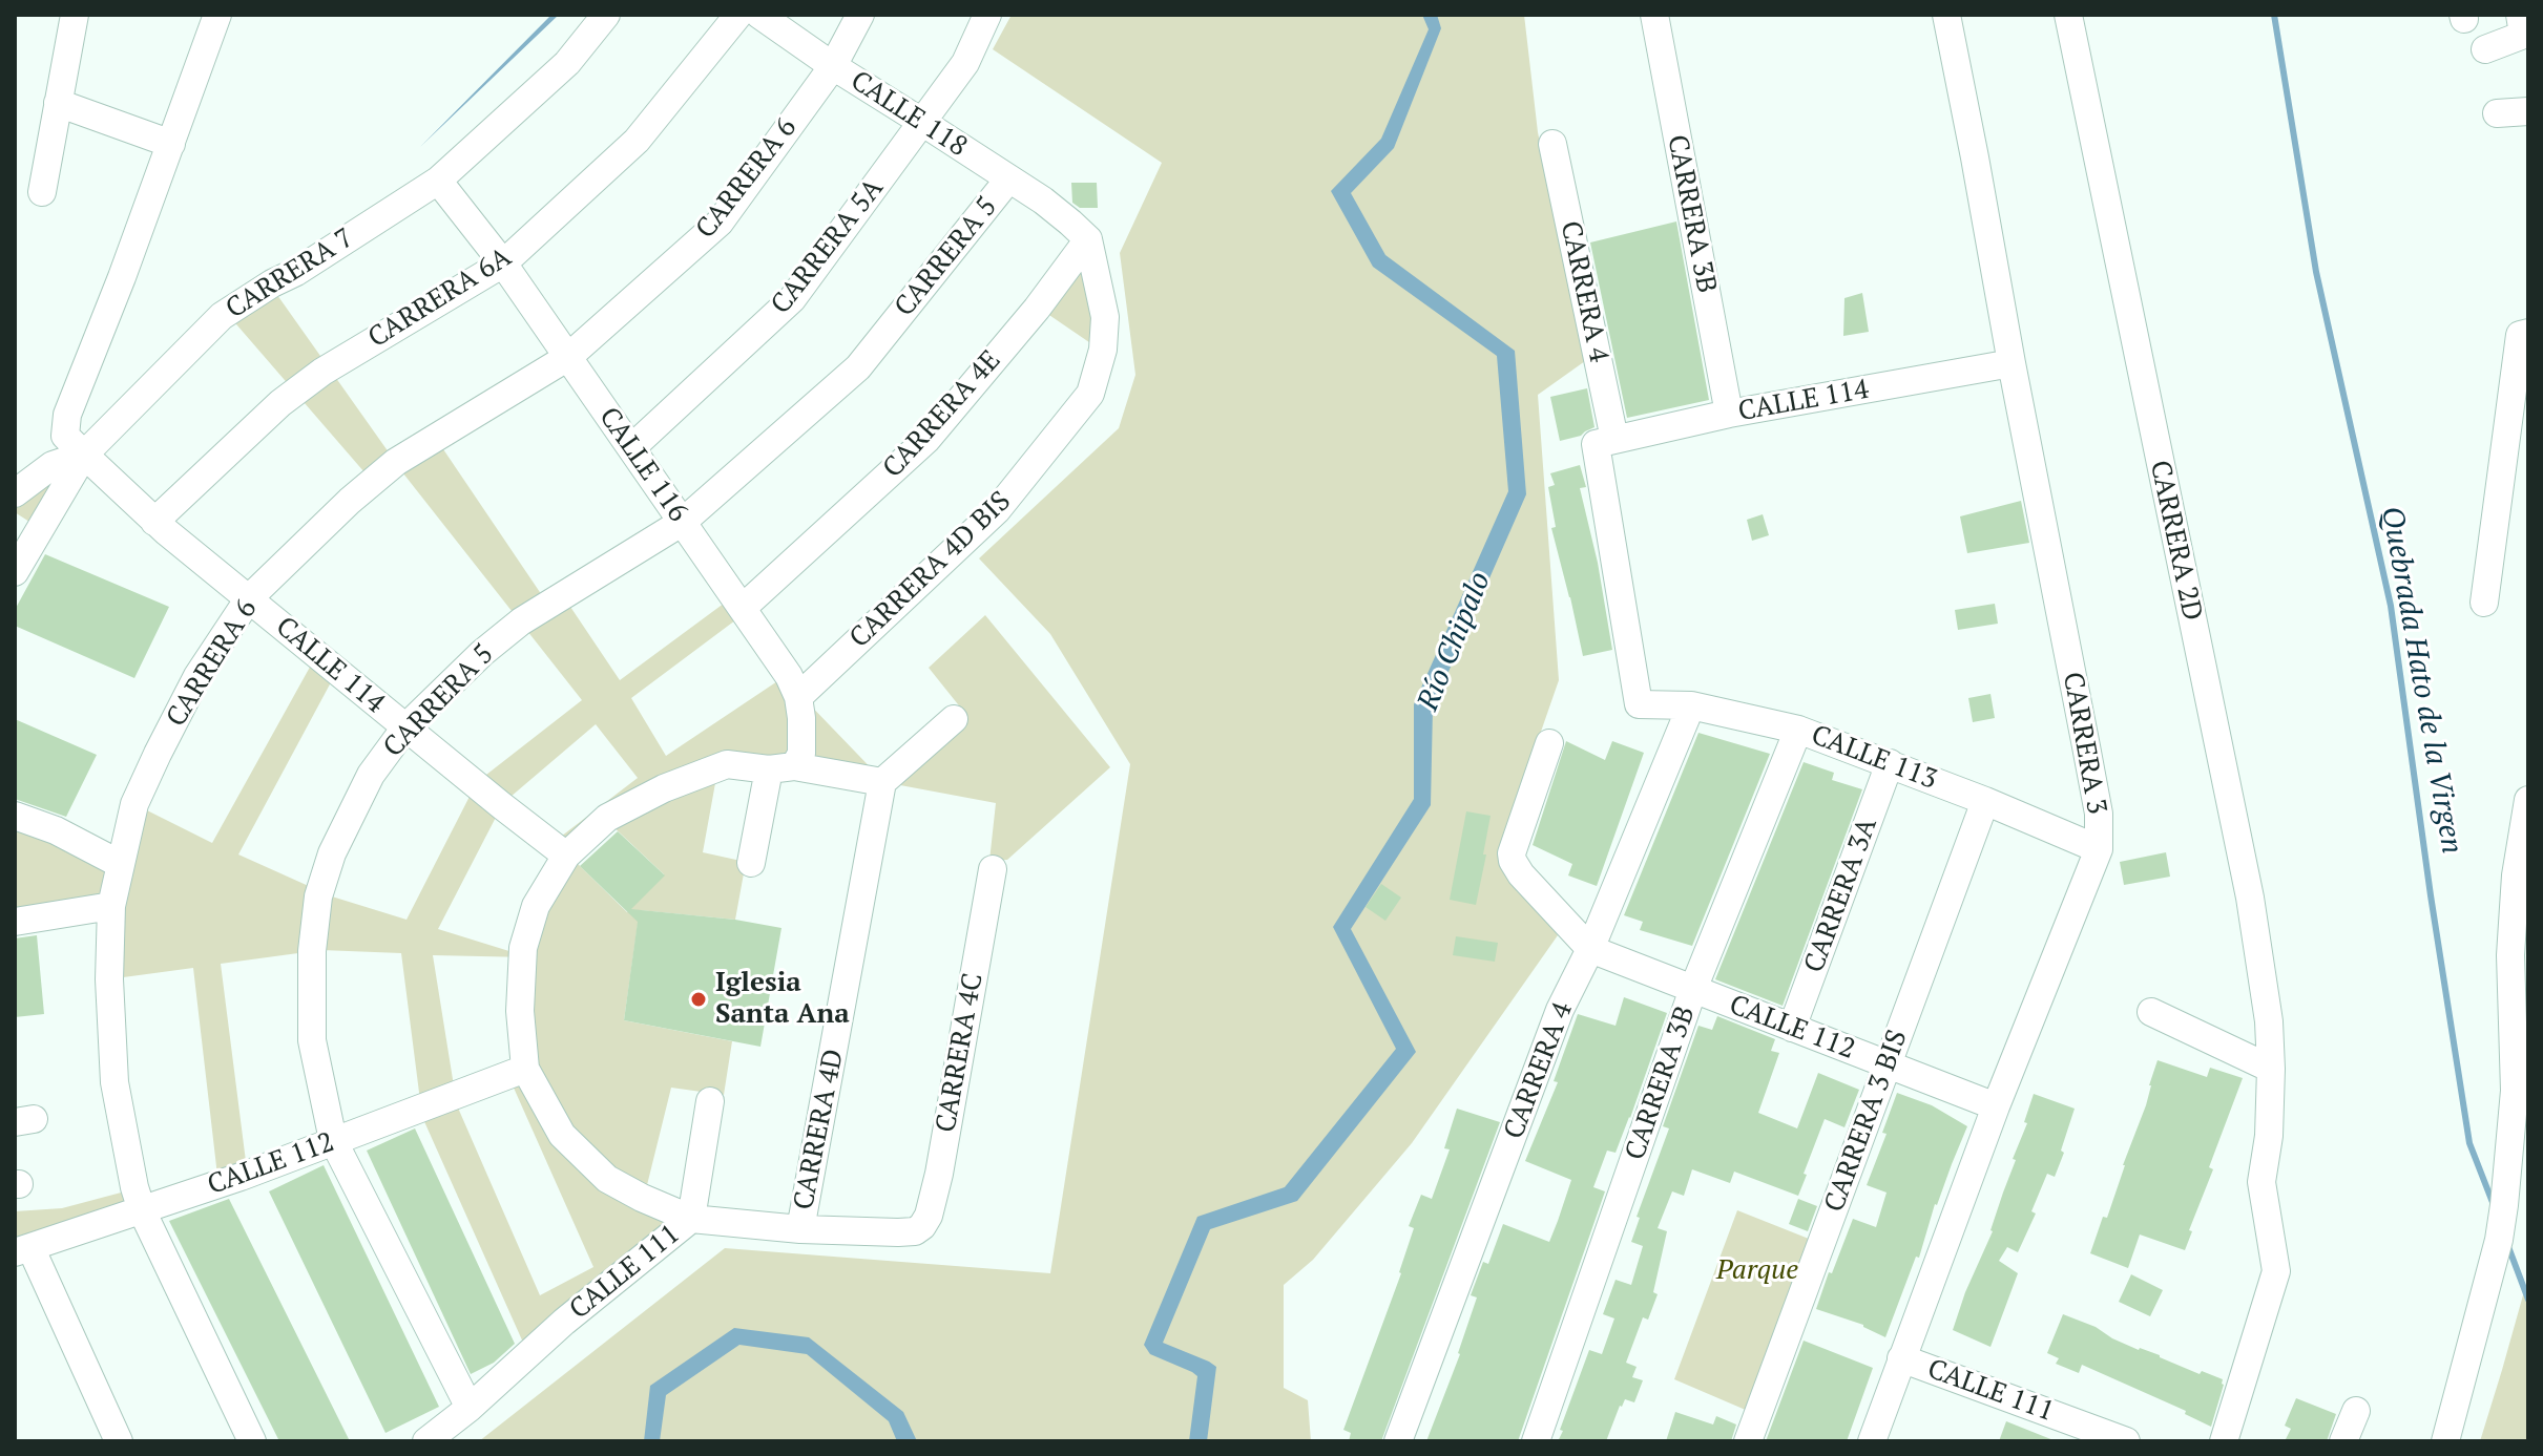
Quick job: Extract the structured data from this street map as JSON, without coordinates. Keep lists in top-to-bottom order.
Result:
{
  "streets": {
    "street": [
      "CALLE 118",
      "CARRERA 6",
      "CARRERA 3B",
      "CARRERA 5A",
      "CARRERA 5",
      "CARRERA 7",
      "CARRERA 4",
      "CARRERA 6A",
      "CALLE 114",
      "CARRERA 4E",
      "CALLE 116",
      "CARRERA 2D",
      "CARRERA 4D BIS",
      "CARRERA 3",
      "CALLE 113",
      "CARRERA 3A",
      "CALLE 112",
      "CARRERA 4C",
      "CARRERA 3 BIS",
      "CARRERA 4D",
      "CALLE 111"
    ]
  },
  "crossings": [
    ["CALLE 118", "CARRERA 6"],
    ["CALLE 118", "CARRERA 5A"],
    ["CALLE 118", "CARRERA 5"],
    ["CALLE 118", "CARRERA 4E"],
    ["CALLE 118", "CARRERA 4D BIS"],
    ["CARRERA 6", "CALLE 114"],
    ["CARRERA 6", "CALLE 116"],
    ["CARRERA 6", "CALLE 112"],
    ["CARRERA 3B", "CALLE 114"],
    ["CARRERA 3B", "CALLE 113"],
    ["CARRERA 3B", "CALLE 112"],
    ["CARRERA 5A", "CALLE 116"],
    ["CARRERA 5", "CALLE 114"],
    ["CARRERA 5", "CALLE 116"],
    ["CARRERA 5", "CALLE 112"],
    ["CARRERA 5", "CALLE 111"],
    ["CARRERA 7", "CALLE 114"],
    ["CARRERA 7", "CALLE 116"],
    ["CARRERA 4", "CALLE 114"],
    ["CARRERA 4", "CALLE 113"],
    ["CARRERA 4", "CALLE 112"],
    ["CARRERA 6A", "CALLE 114"],
    ["CARRERA 6A", "CALLE 116"],
    ["CALLE 114", "CARRERA 3"],
    ["CARRERA 4E", "CALLE 116"],
    ["CARRERA 4E", "CARRERA 4D BIS"],
    ["CALLE 116", "CARRERA 4D BIS"],
    ["CARRERA 3", "CALLE 113"],
    ["CARRERA 3", "CALLE 112"],
    ["CARRERA 3", "CALLE 111"],
    ["CALLE 113", "CARRERA 3A"],
    ["CALLE 113", "CARRERA 3 BIS"],
    ["CARRERA 3A", "CALLE 112"],
    ["CALLE 112", "CARRERA 3 BIS"],
    ["CARRERA 4C", "CALLE 111"],
    ["CARRERA 4D", "CALLE 111"]
  ],
  "water": ["Río Chipalo", "Quebrada Hato de la Virgen"],
  "parks": ["Parque"],
  "places": ["Iglesia Santa Ana"]
}
